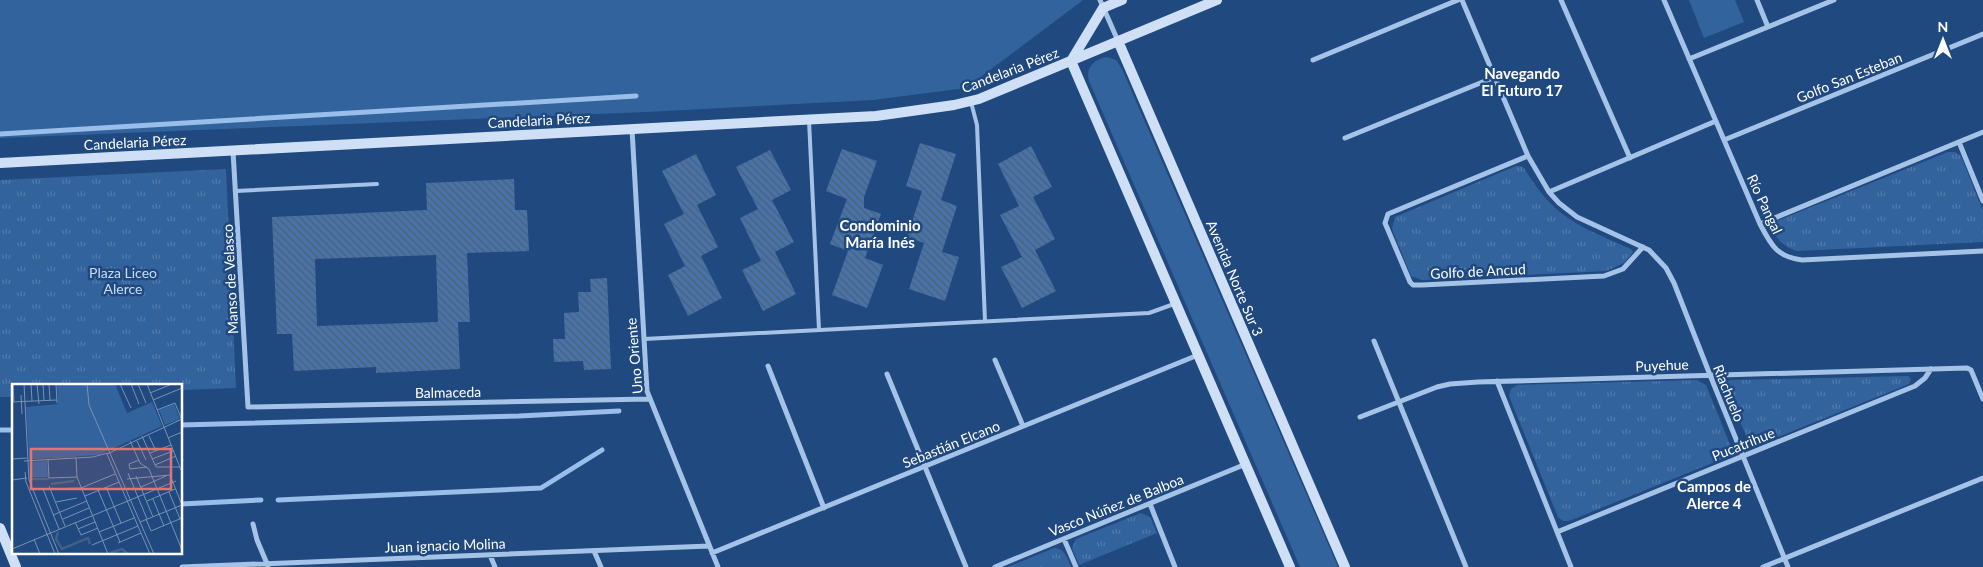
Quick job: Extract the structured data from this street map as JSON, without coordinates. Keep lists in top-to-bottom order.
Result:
{
  "streets": {
    "street": [
      "Candelaria Pérez",
      "Golfo San Esteban",
      "Río Pangal",
      "Golfo de Ancud",
      "Avenida Norte Sur 3",
      "Manso de Velasco",
      "Uno Oriente",
      "Puyehue",
      "Balmaceda",
      "Riachuelo",
      "Sebastián Elcano",
      "Pucatrihue",
      "Vasco Núñez de Balboa",
      "Juan ignacio Molina"
    ]
  },
  "crossings": [
    ["Candelaria Pérez", "Avenida Norte Sur 3"],
    ["Candelaria Pérez", "Manso de Velasco"],
    ["Candelaria Pérez", "Uno Oriente"],
    ["Golfo San Esteban", "Río Pangal"],
    ["Golfo de Ancud", "Riachuelo"],
    ["Manso de Velasco", "Balmaceda"],
    ["Uno Oriente", "Balmaceda"],
    ["Uno Oriente", "Sebastián Elcano"],
    ["Uno Oriente", "Juan ignacio Molina"],
    ["Puyehue", "Riachuelo"],
    ["Puyehue", "Pucatrihue"],
    ["Riachuelo", "Pucatrihue"]
  ],
  "districts": ["Navegando El Futuro 17", "Condominio María Inés", "Campos de Alerce 4"],
  "parks": ["Plaza Liceo Alerce"],
  "north": "top"
}
